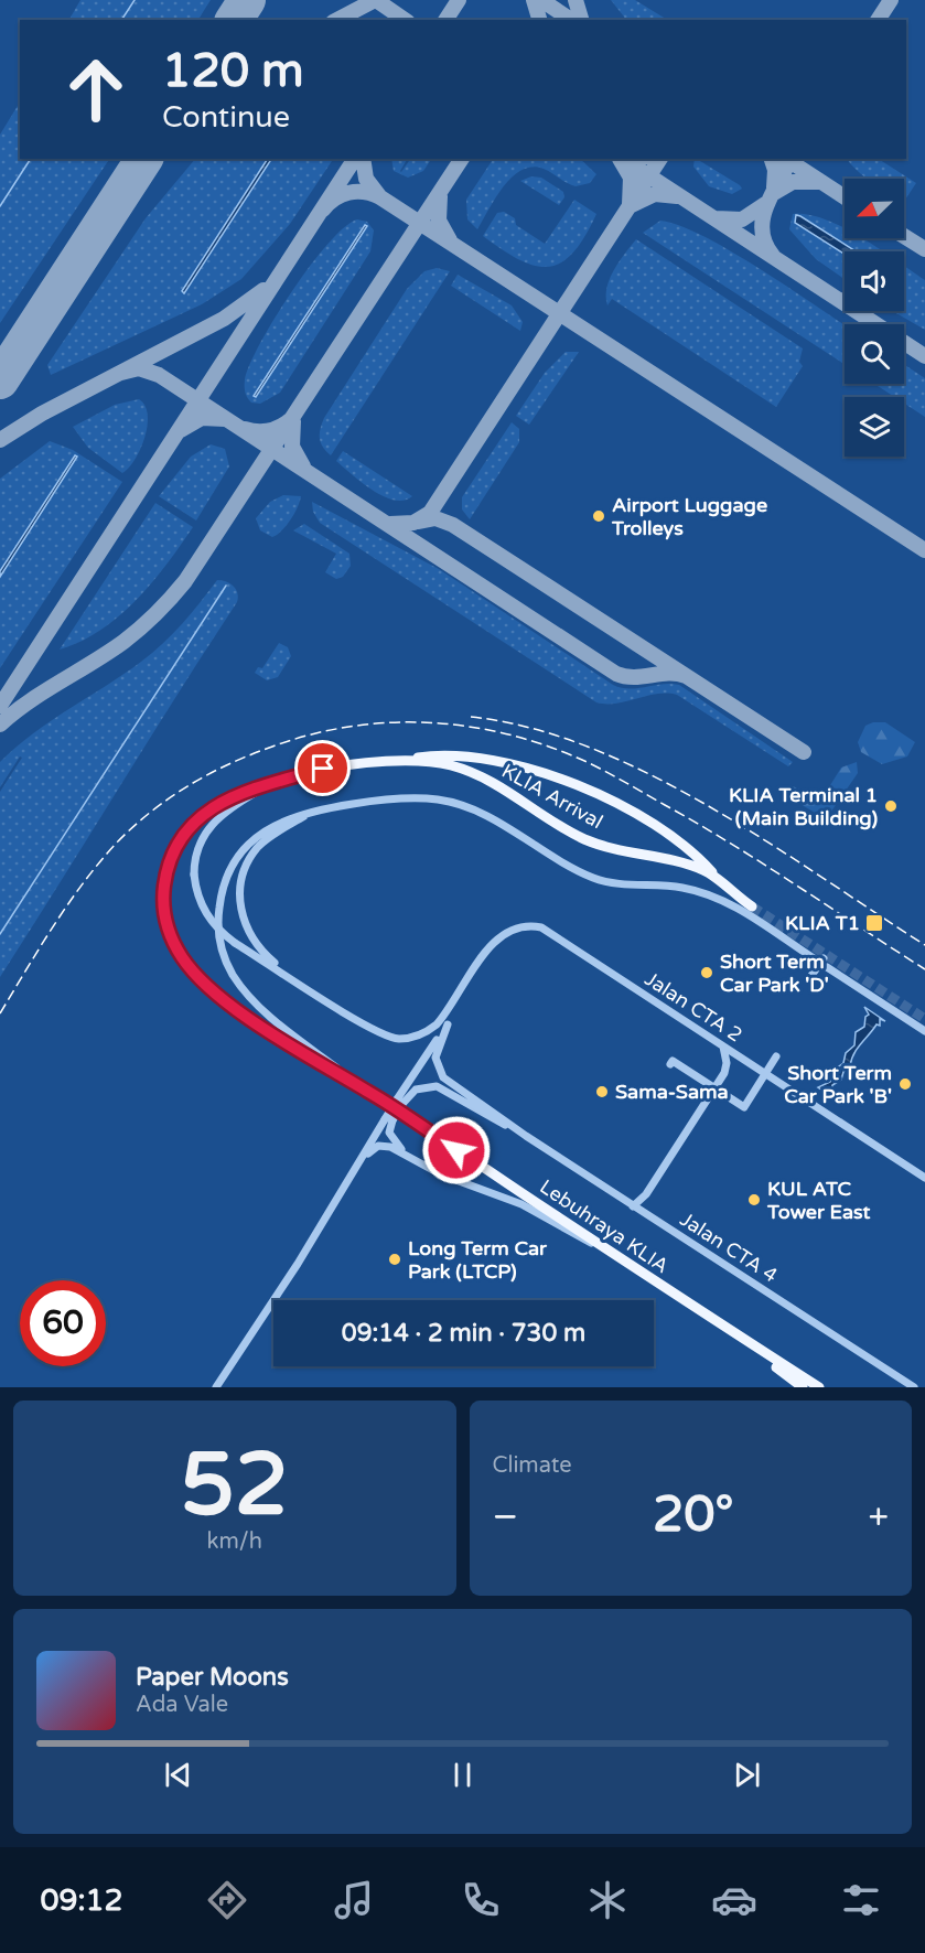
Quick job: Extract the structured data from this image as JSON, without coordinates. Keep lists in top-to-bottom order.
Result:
{
  "streets": {
    "main road": ["KLIA Arrival", "Lebuhraya KLIA"],
    "street": ["Jalan CTA 2", "Jalan CTA 4"]
  },
  "crossings": [
    ["KLIA Arrival", "Lebuhraya KLIA"]
  ],
  "places": {
    "other": [
      "Airport Luggage Trolleys",
      "KLIA Terminal 1 (Main Building)",
      "Short Term Car Park 'D'",
      "Short Term Car Park 'B'",
      "Sama-Sama",
      "KUL ATC Tower East",
      "Long Term Car Park (LTCP)"
    ],
    "transit": ["KLIA T1"]
  },
  "north": "bottom left",
  "page": {
    "turn": ["120 m", "Continue"],
    "limit": "60",
    "trip": "09:14 · 2 min · 730 m",
    "tile": [
      ["52", "km/h"],
      "Climate"
    ],
    "heat": ["−", "20°", "+"],
    "song": ["Paper Moons", "Ada Vale"],
    "tabs": "09:12"
  }
}
